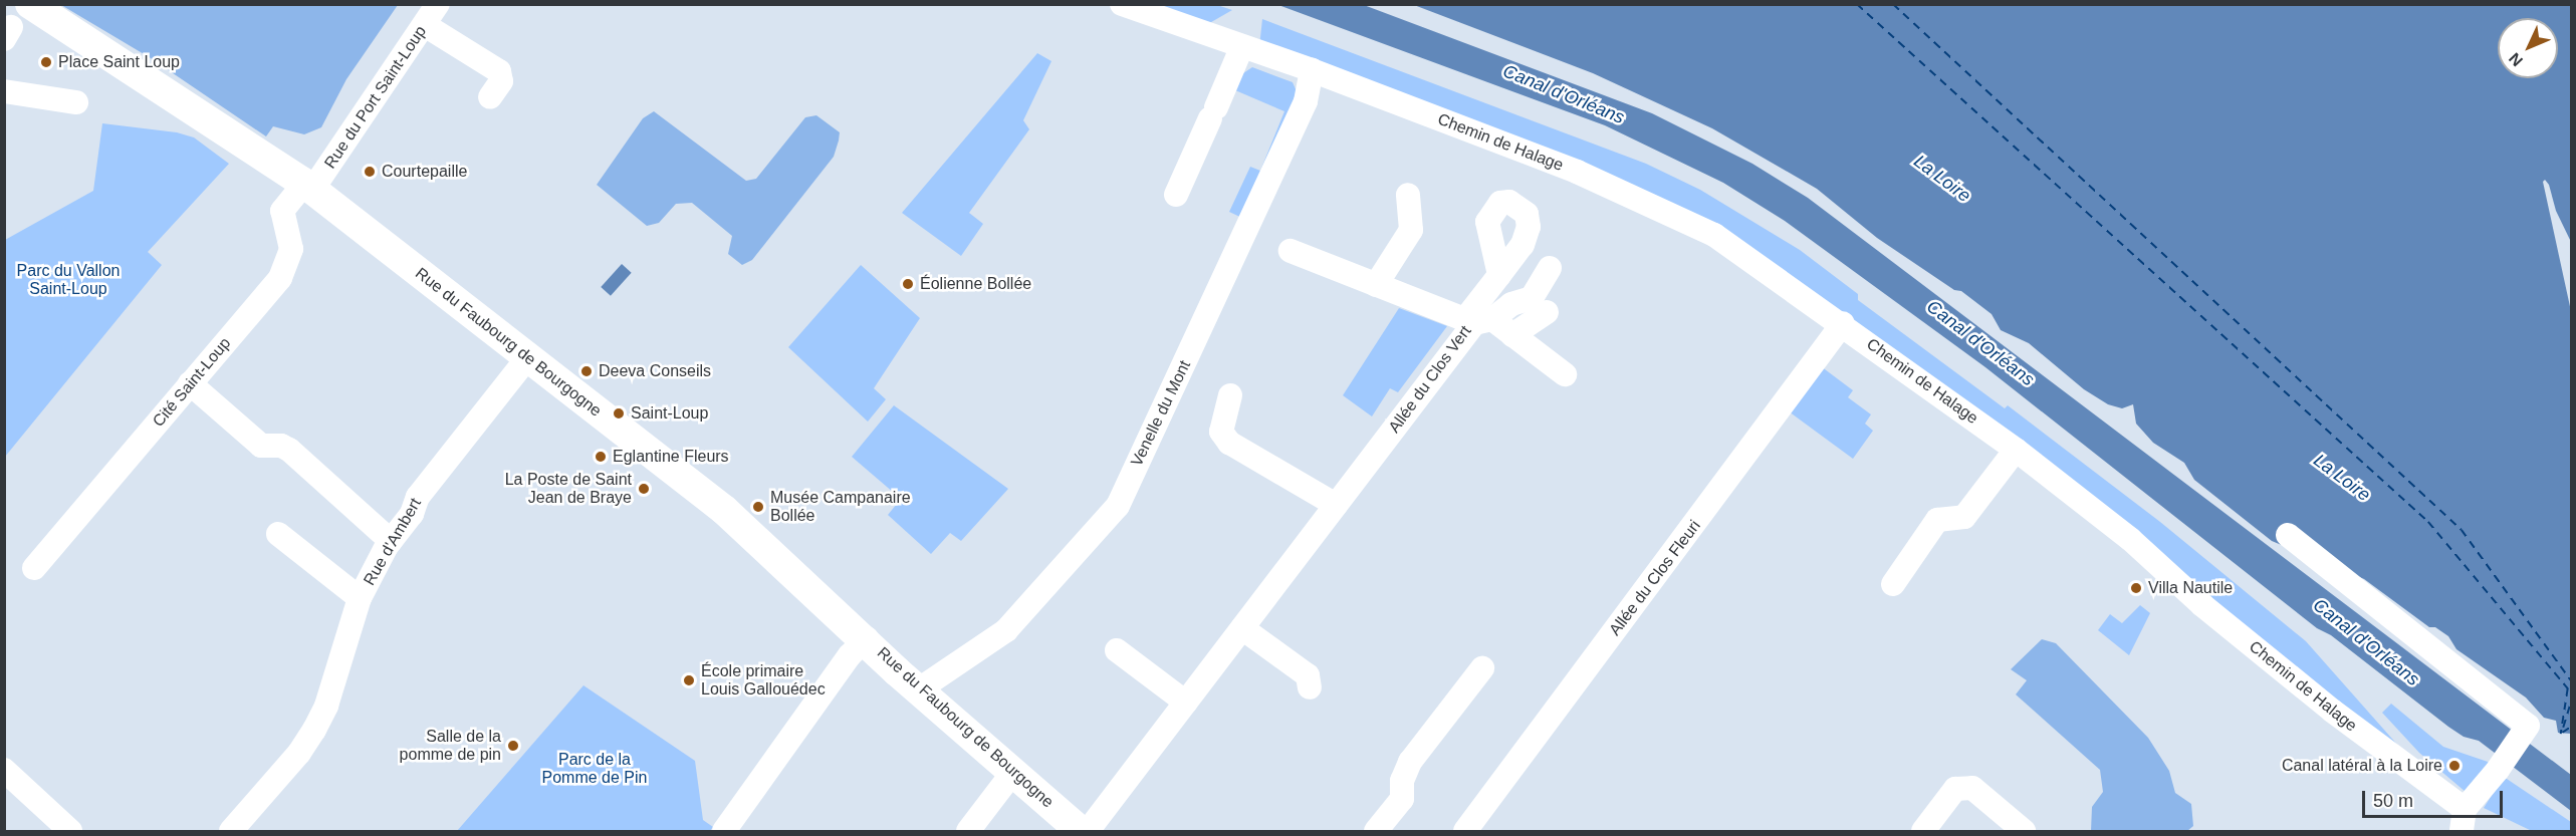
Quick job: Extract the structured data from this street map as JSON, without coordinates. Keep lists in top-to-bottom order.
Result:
{
  "streets": {
    "main road": ["Rue du Faubourg de Bourgogne"],
    "street": [
      "Rue du Port Saint-Loup",
      "Chemin de Halage",
      "Allée du Clos Vert",
      "Cité Saint-Loup",
      "Venelle du Mont",
      "Rue d'Ambert",
      "Allée du Clos Fleuri"
    ]
  },
  "crossings": [
    ["Rue du Port Saint-Loup", "Rue du Faubourg de Bourgogne"],
    ["Rue du Port Saint-Loup", "Cité Saint-Loup"],
    ["Chemin de Halage", "Venelle du Mont"],
    ["Chemin de Halage", "Allée du Clos Fleuri"],
    ["Rue du Faubourg de Bourgogne", "Cité Saint-Loup"],
    ["Rue du Faubourg de Bourgogne", "Venelle du Mont"],
    ["Rue du Faubourg de Bourgogne", "Rue d'Ambert"]
  ],
  "water": ["Canal d'Orléans", "La Loire"],
  "parks": ["Parc du Vallon Saint-Loup", "Parc de la Pomme de Pin"],
  "places": [
    "Place Saint Loup",
    "Courtepaille",
    "Éolienne Bollée",
    "Deeva Conseils",
    "Saint-Loup",
    "Eglantine Fleurs",
    "La Poste de Saint Jean de Braye",
    "Musée Campanaire Bollée",
    "Villa Nautile",
    "École primaire Louis Gallouédec",
    "Salle de la pomme de pin",
    "Canal latéral à la Loire"
  ],
  "scale_bar": "50 m",
  "north": "bottom left"
}
